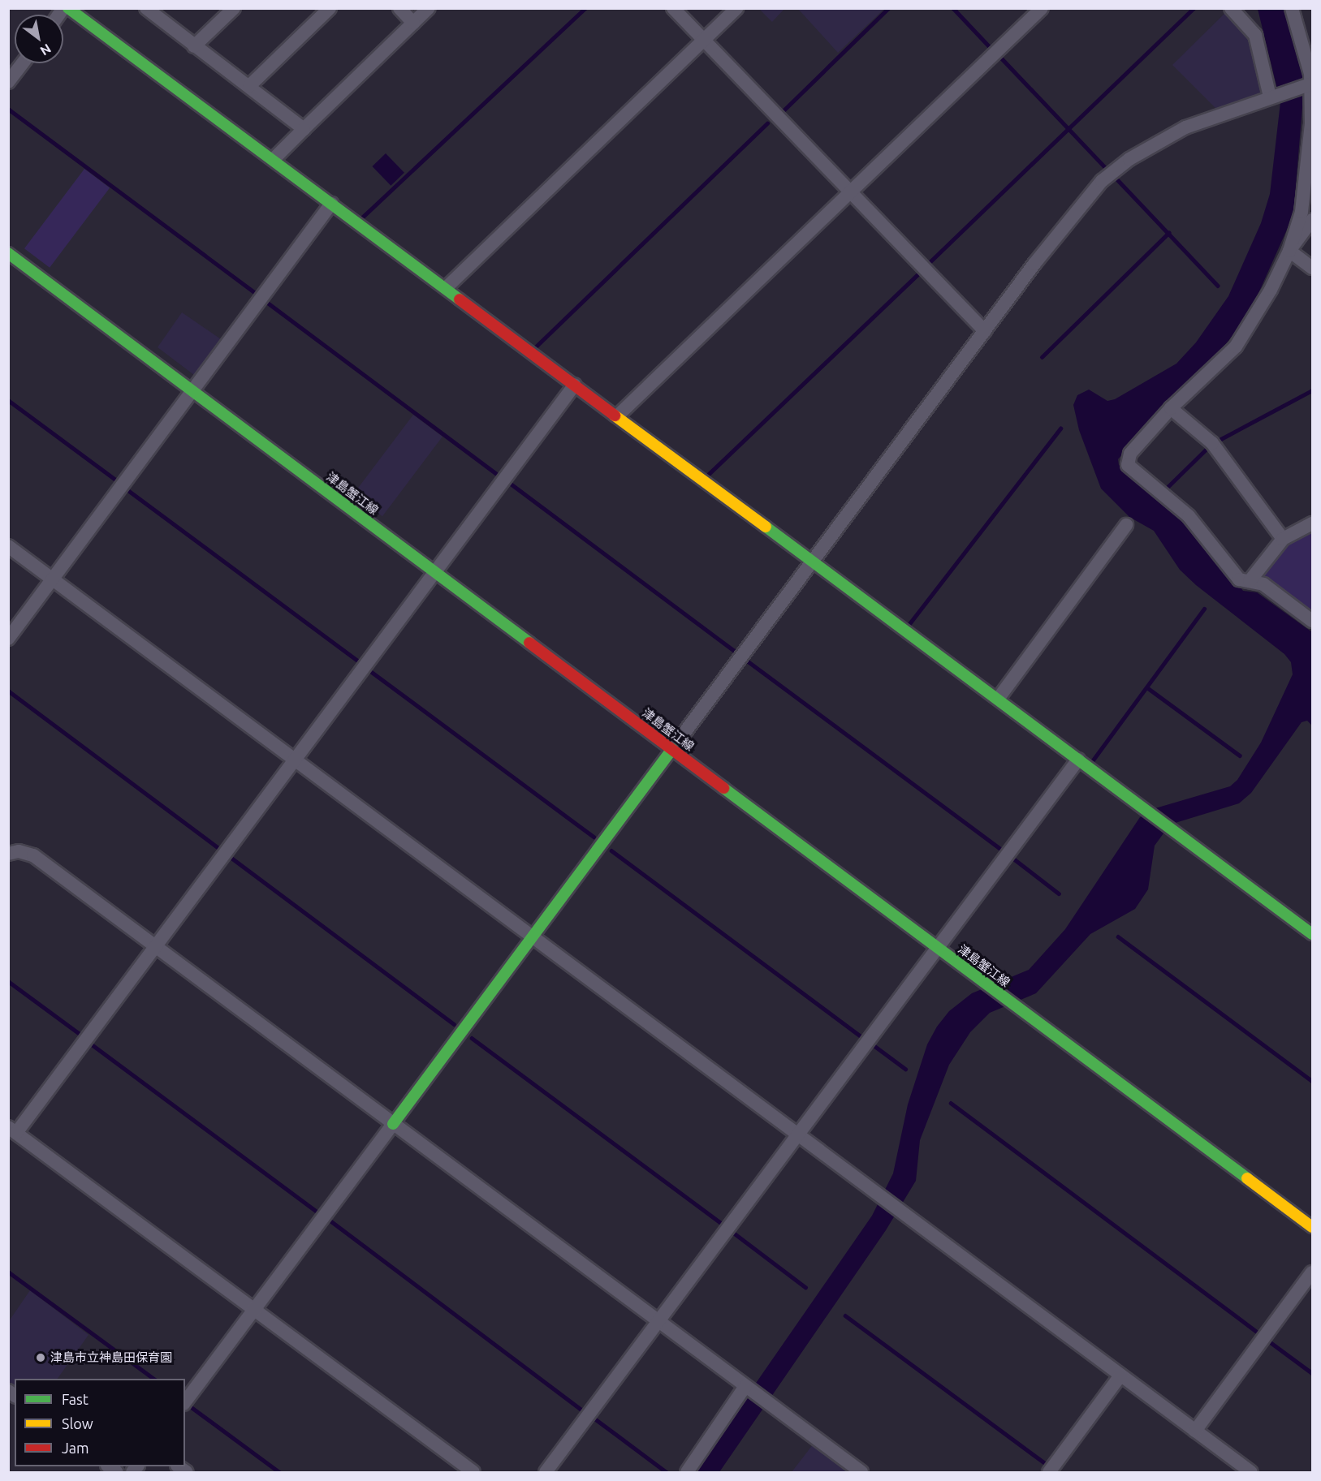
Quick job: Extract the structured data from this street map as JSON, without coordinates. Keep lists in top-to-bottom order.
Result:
{
  "streets": {
    "street": ["津島蟹江線"]
  },
  "places": ["津島市立神島田保育園"],
  "legend": ["Fast", "Slow", "Jam"],
  "north": "bottom right"
}
